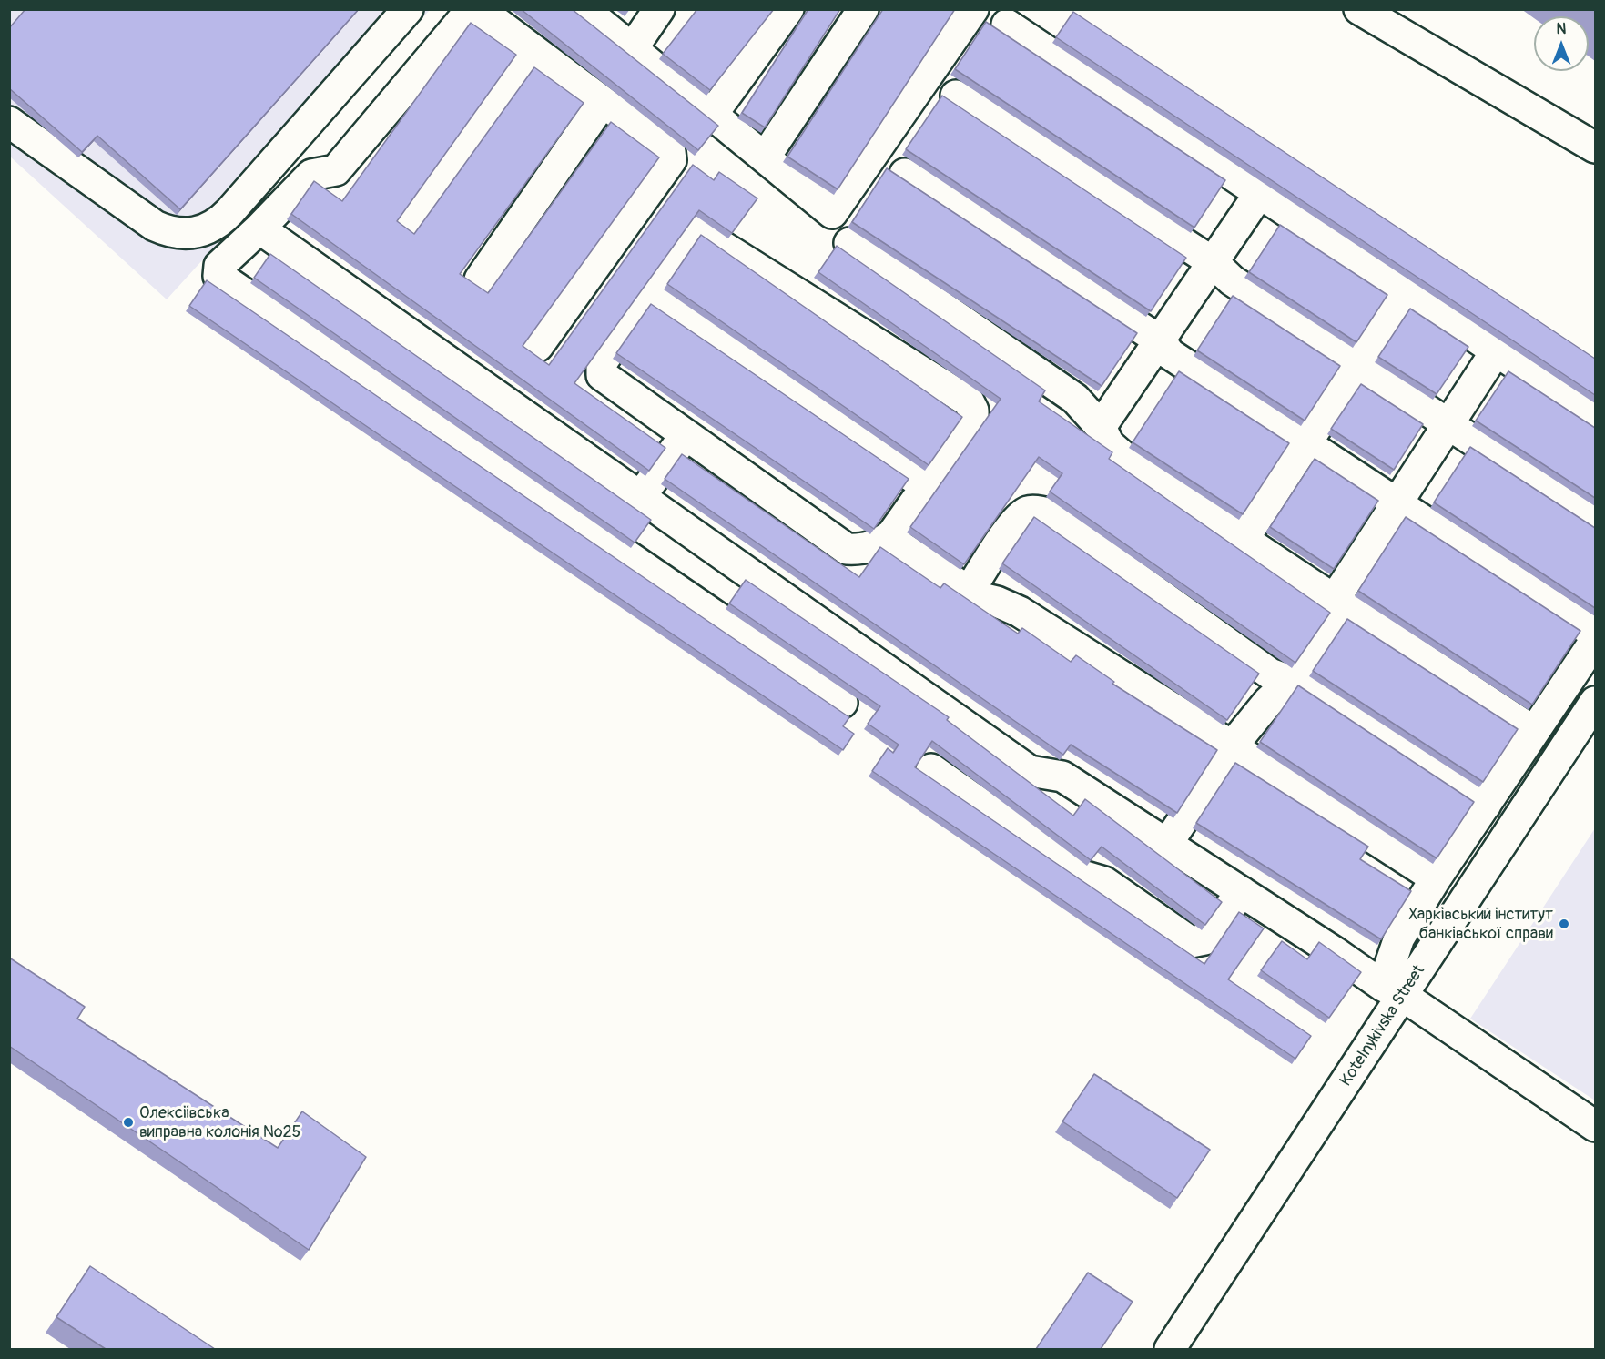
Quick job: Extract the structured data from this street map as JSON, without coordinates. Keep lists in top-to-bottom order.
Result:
{
  "streets": {
    "street": ["Kotelnykivska Street"]
  },
  "places": ["Харківський інститут банківської справи", "Олексіівська виправна колонія №25"],
  "north": "top"
}
